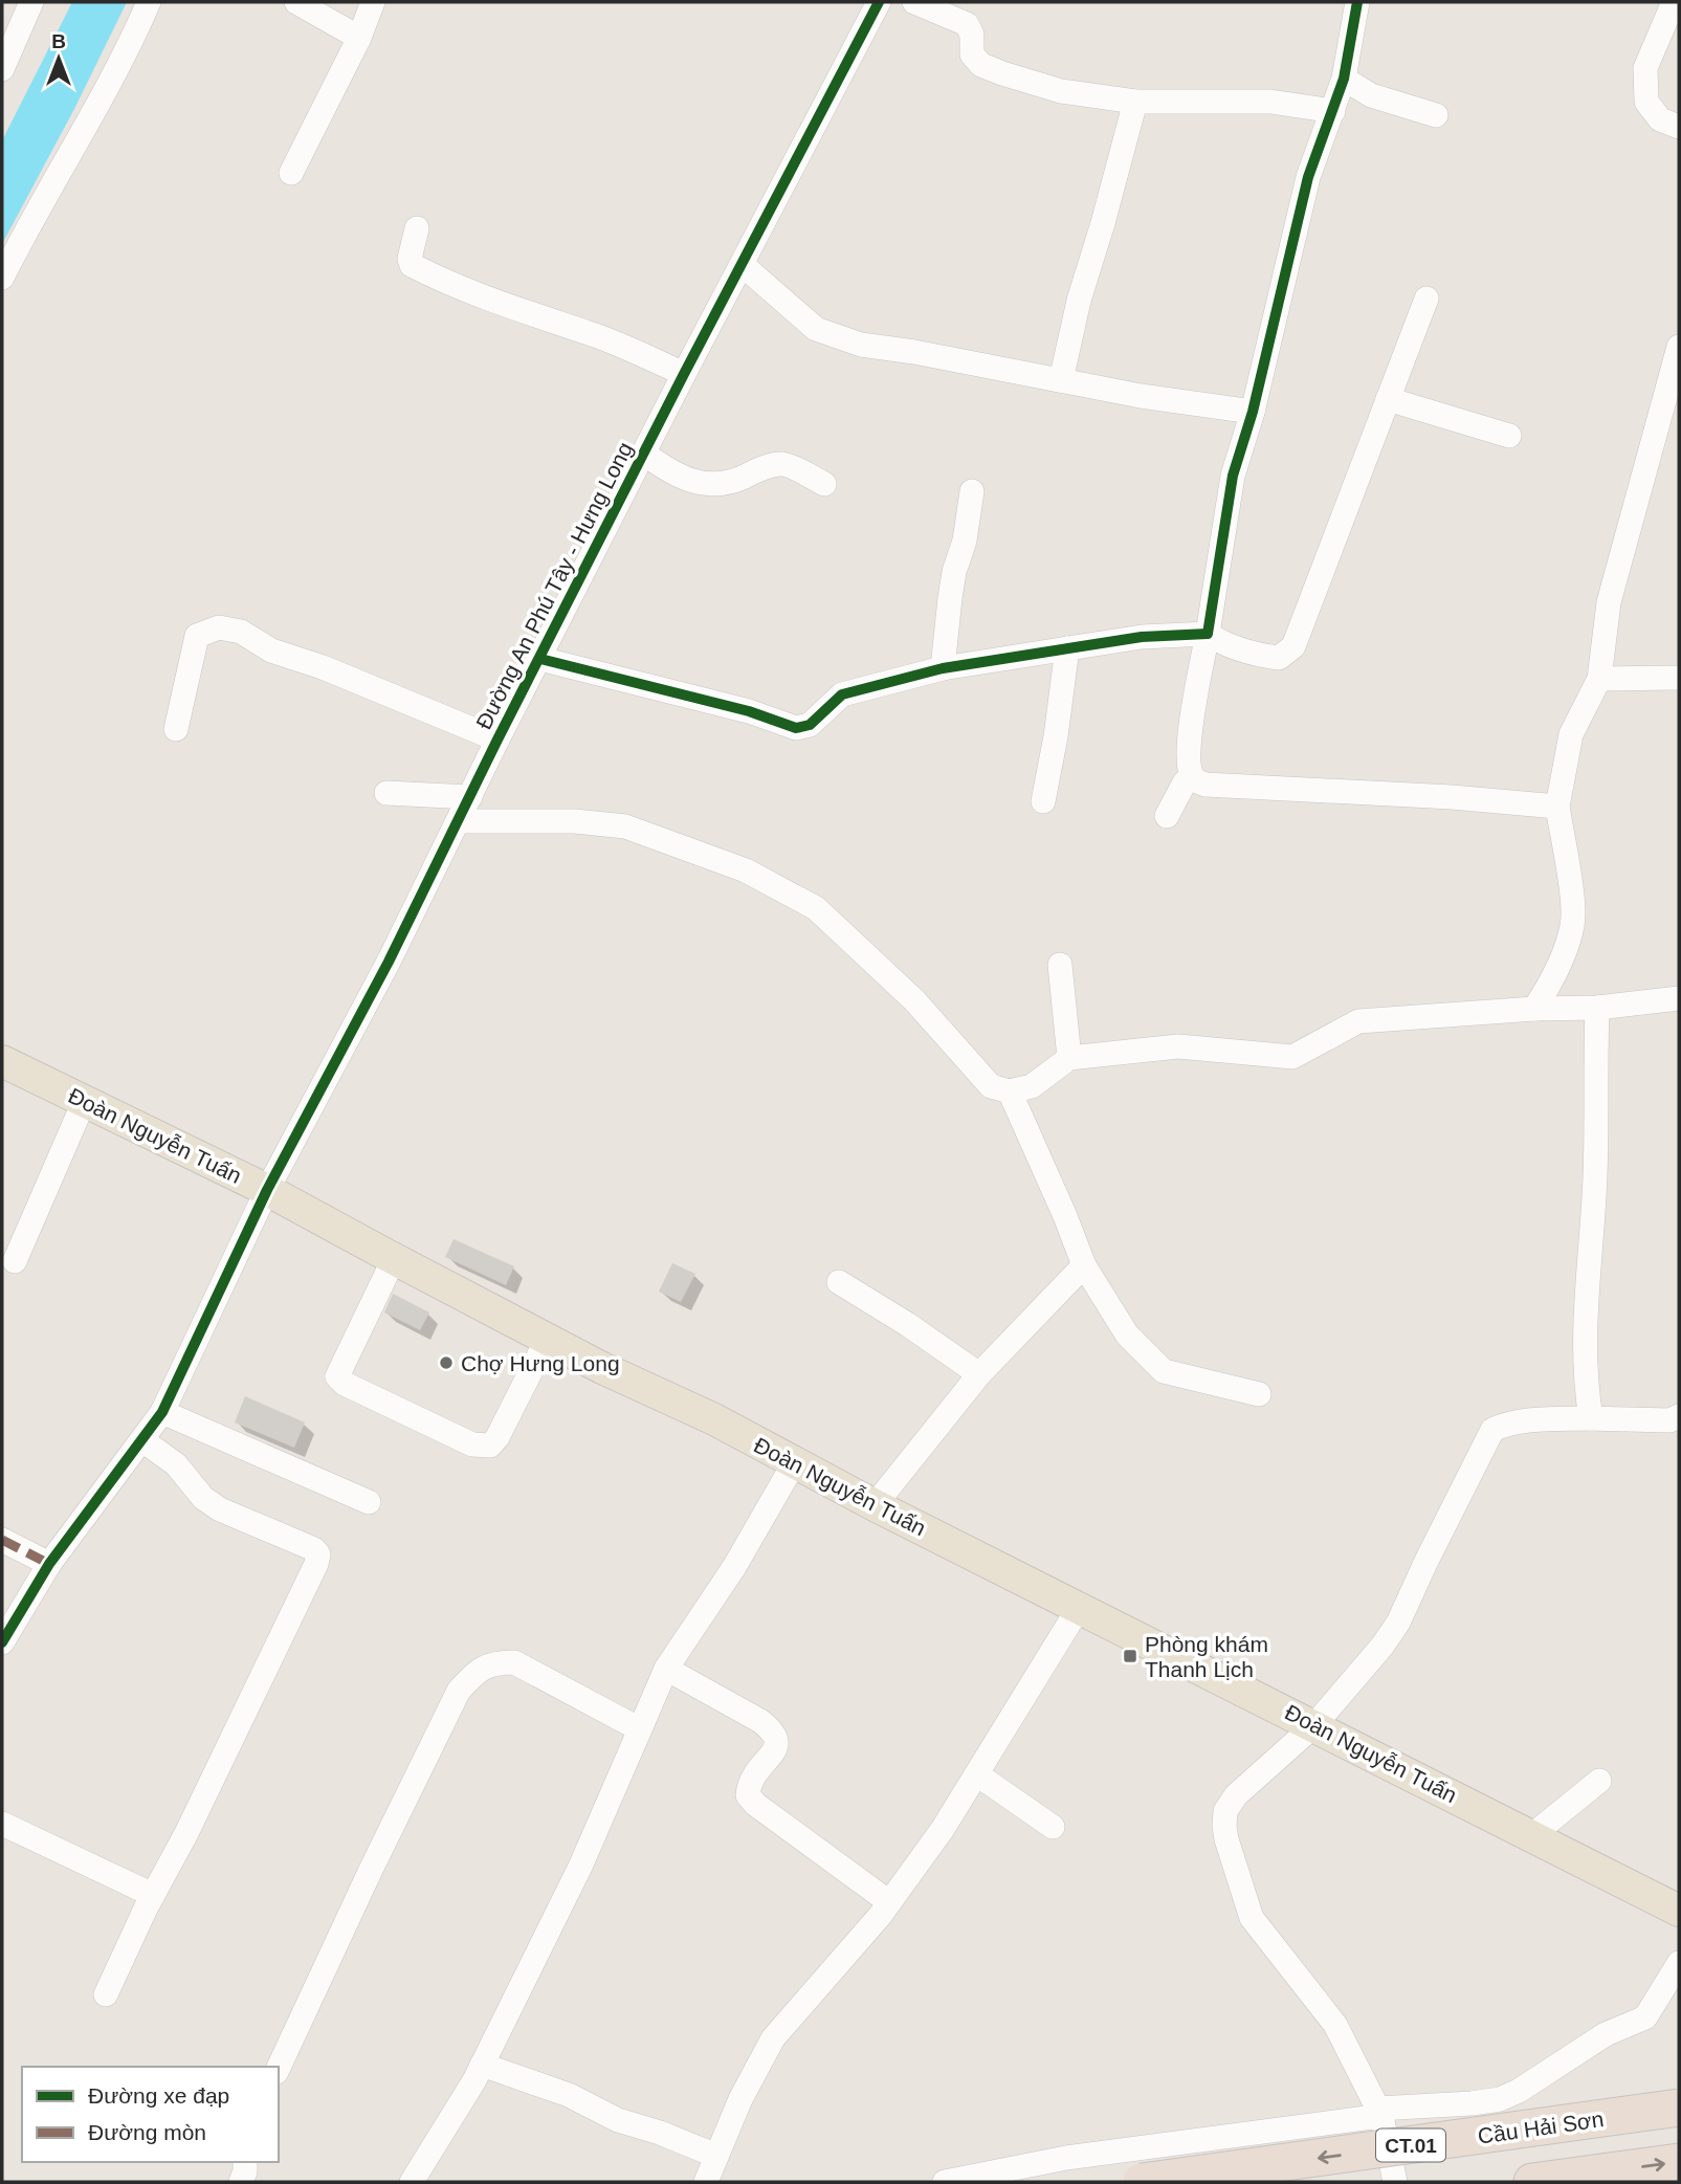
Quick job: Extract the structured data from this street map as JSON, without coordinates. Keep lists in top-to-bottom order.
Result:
{
  "streets": {
    "highway": ["Cầu Hải Sơn", "CT.01"],
    "main road": ["Đoàn Nguyễn Tuấn"],
    "street": ["Đường An Phú Tây - Hưng Long"]
  },
  "crossings": [
    ["Đường An Phú Tây - Hưng Long", "Đoàn Nguyễn Tuấn"]
  ],
  "one_way": ["Cầu Hải Sơn"],
  "places": {
    "other": ["Chợ Hưng Long"],
    "transit": ["Phòng khám Thanh Lịch"]
  },
  "legend": ["Đường xe đạp", "Đường mòn"],
  "north": "top"
}
